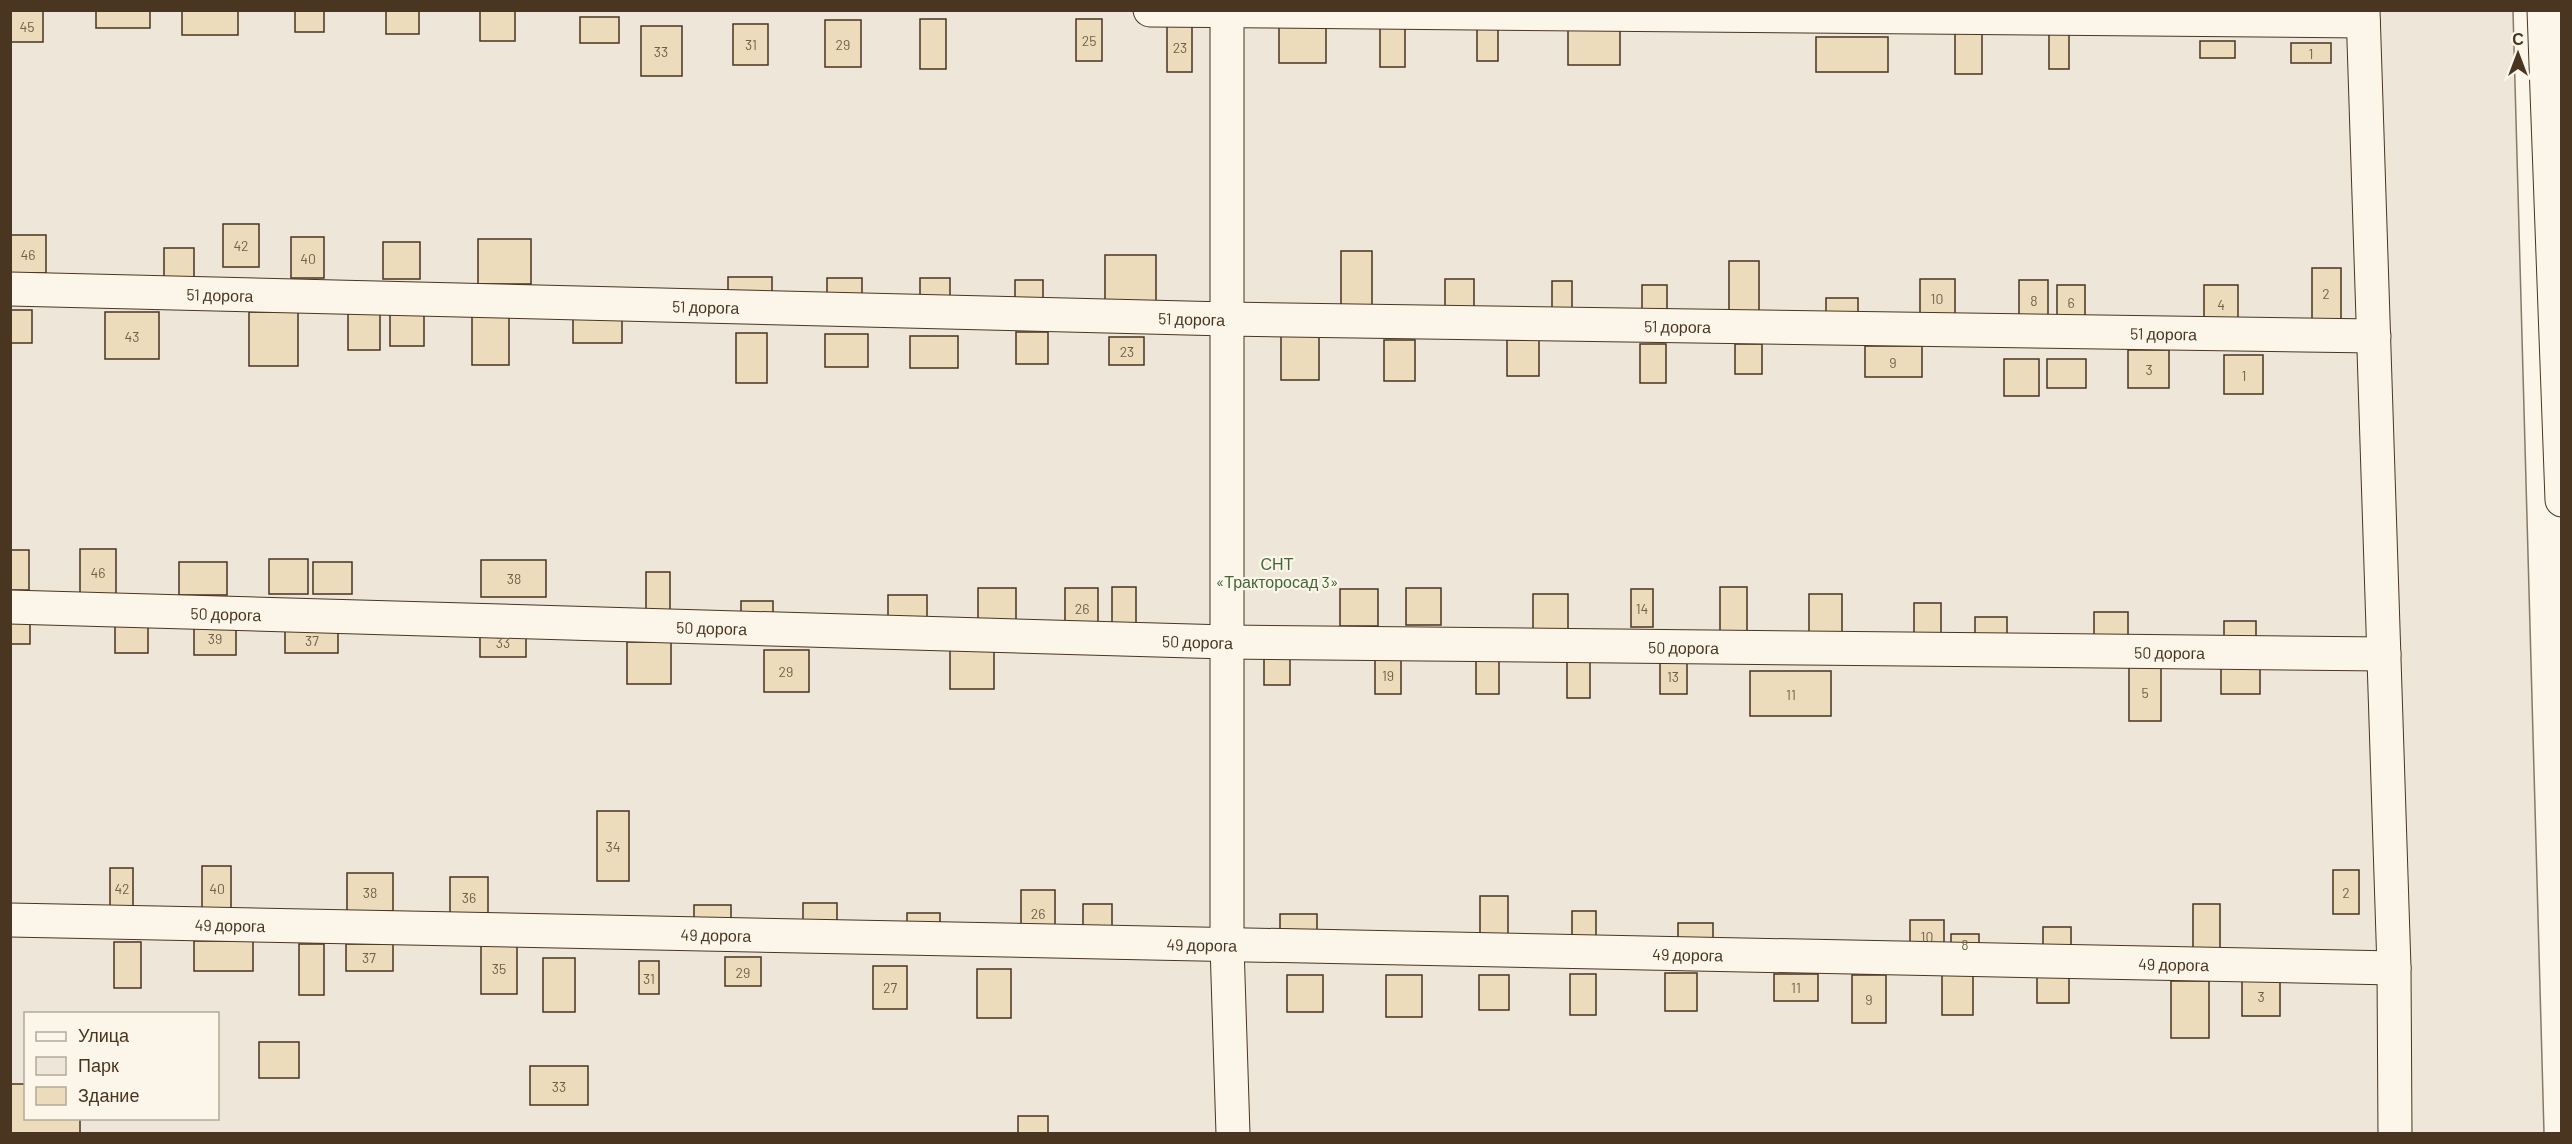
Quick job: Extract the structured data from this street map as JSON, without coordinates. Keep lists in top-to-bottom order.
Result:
{
  "streets": {
    "street": ["51 дорога", "50 дорога", "49 дорога"]
  },
  "parks": ["СНТ «Тракторосад 3»"],
  "house_numbers": [
    "45",
    "25",
    "31",
    "29",
    "23",
    "33",
    "1",
    "42",
    "46",
    "40",
    "2",
    "10",
    "8",
    "6",
    "4",
    "43",
    "23",
    "9",
    "3",
    "1",
    "46",
    "38",
    "26",
    "14",
    "39",
    "37",
    "33",
    "29",
    "19",
    "13",
    "5",
    "11",
    "34",
    "42",
    "40",
    "38",
    "2",
    "36",
    "26",
    "10",
    "8",
    "37",
    "35",
    "29",
    "31",
    "27",
    "11",
    "3",
    "9",
    "33"
  ],
  "legend": ["Улица", "Парк", "Здание"],
  "north": "top"
}
